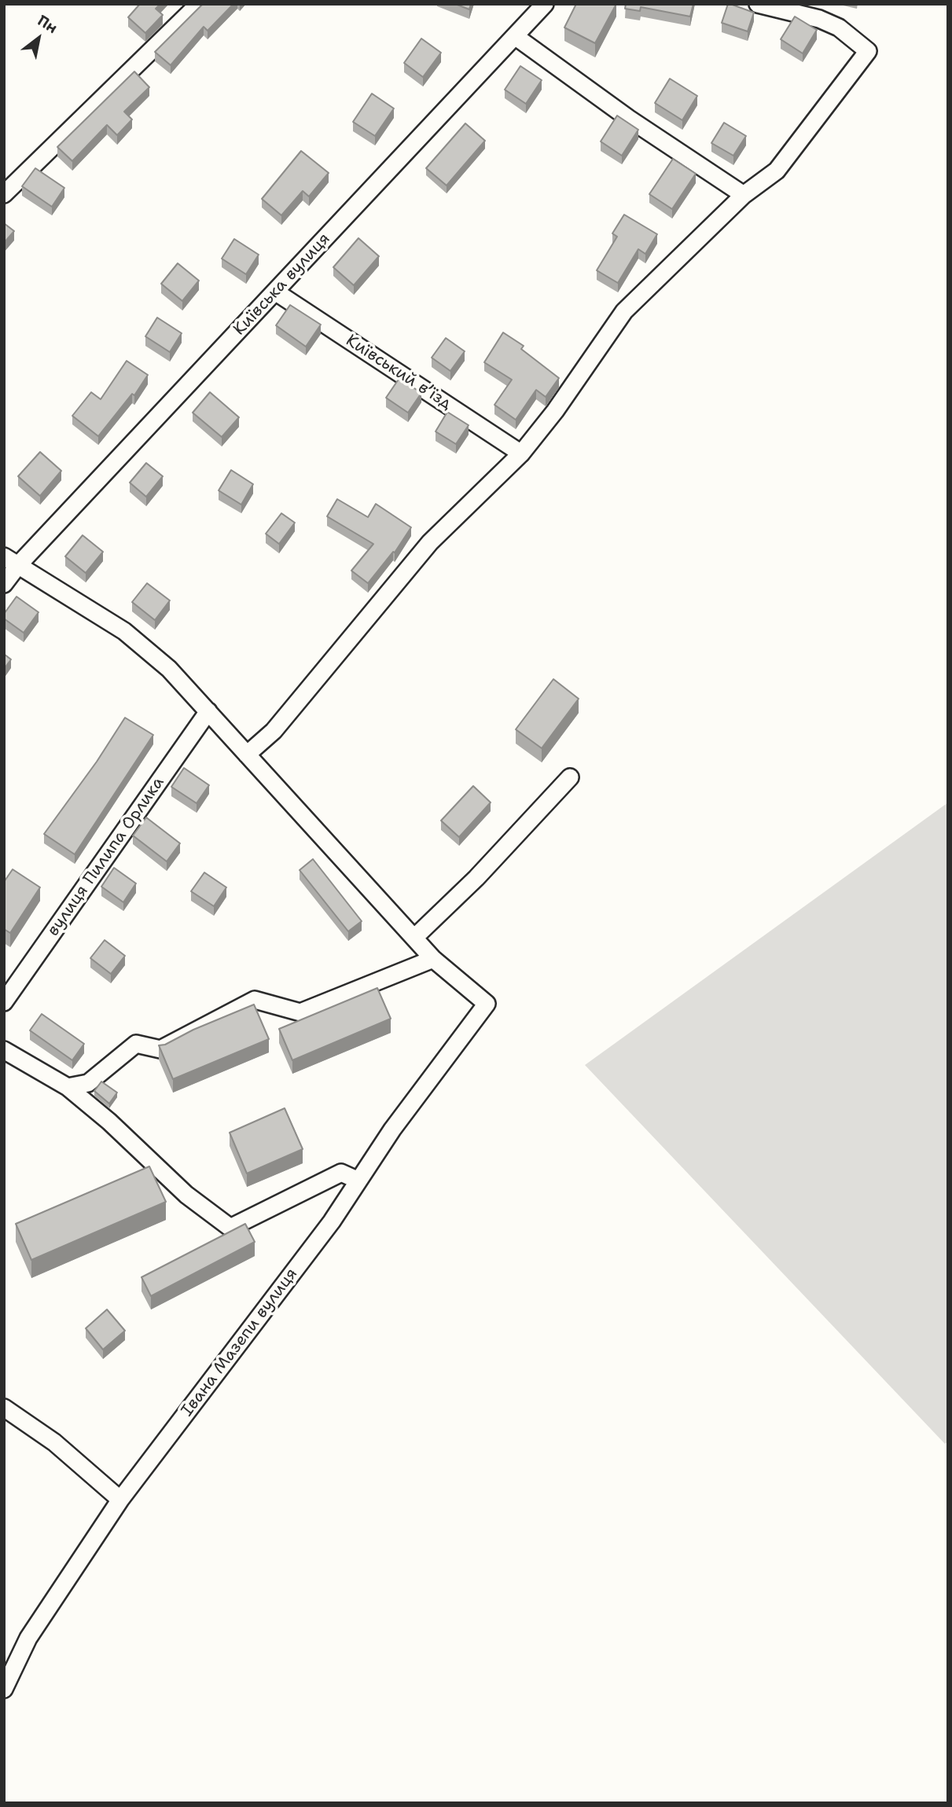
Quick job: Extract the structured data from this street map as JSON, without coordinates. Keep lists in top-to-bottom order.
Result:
{
  "streets": {
    "street": [
      "Київська вулиця",
      "Київський в’їзд",
      "вулиця Пилипа Орлика",
      "Івана Мазепи вулиця"
    ]
  },
  "crossings": [
    ["Київська вулиця", "Київський в’їзд"]
  ],
  "north": "top right"
}
